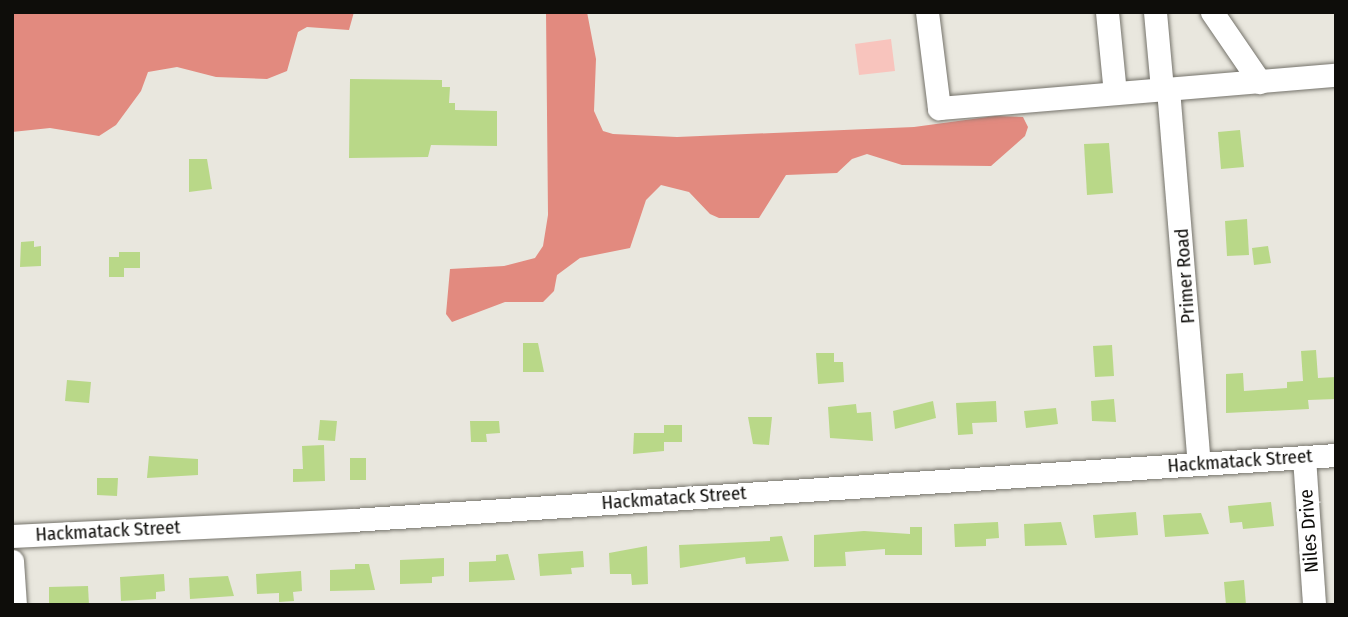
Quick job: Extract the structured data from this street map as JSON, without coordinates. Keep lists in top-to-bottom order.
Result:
{
  "streets": {
    "street": ["Primer Road", "Hackmatack Street", "Niles Drive"]
  },
  "crossings": [
    ["Primer Road", "Hackmatack Street"],
    ["Hackmatack Street", "Niles Drive"]
  ]
}
